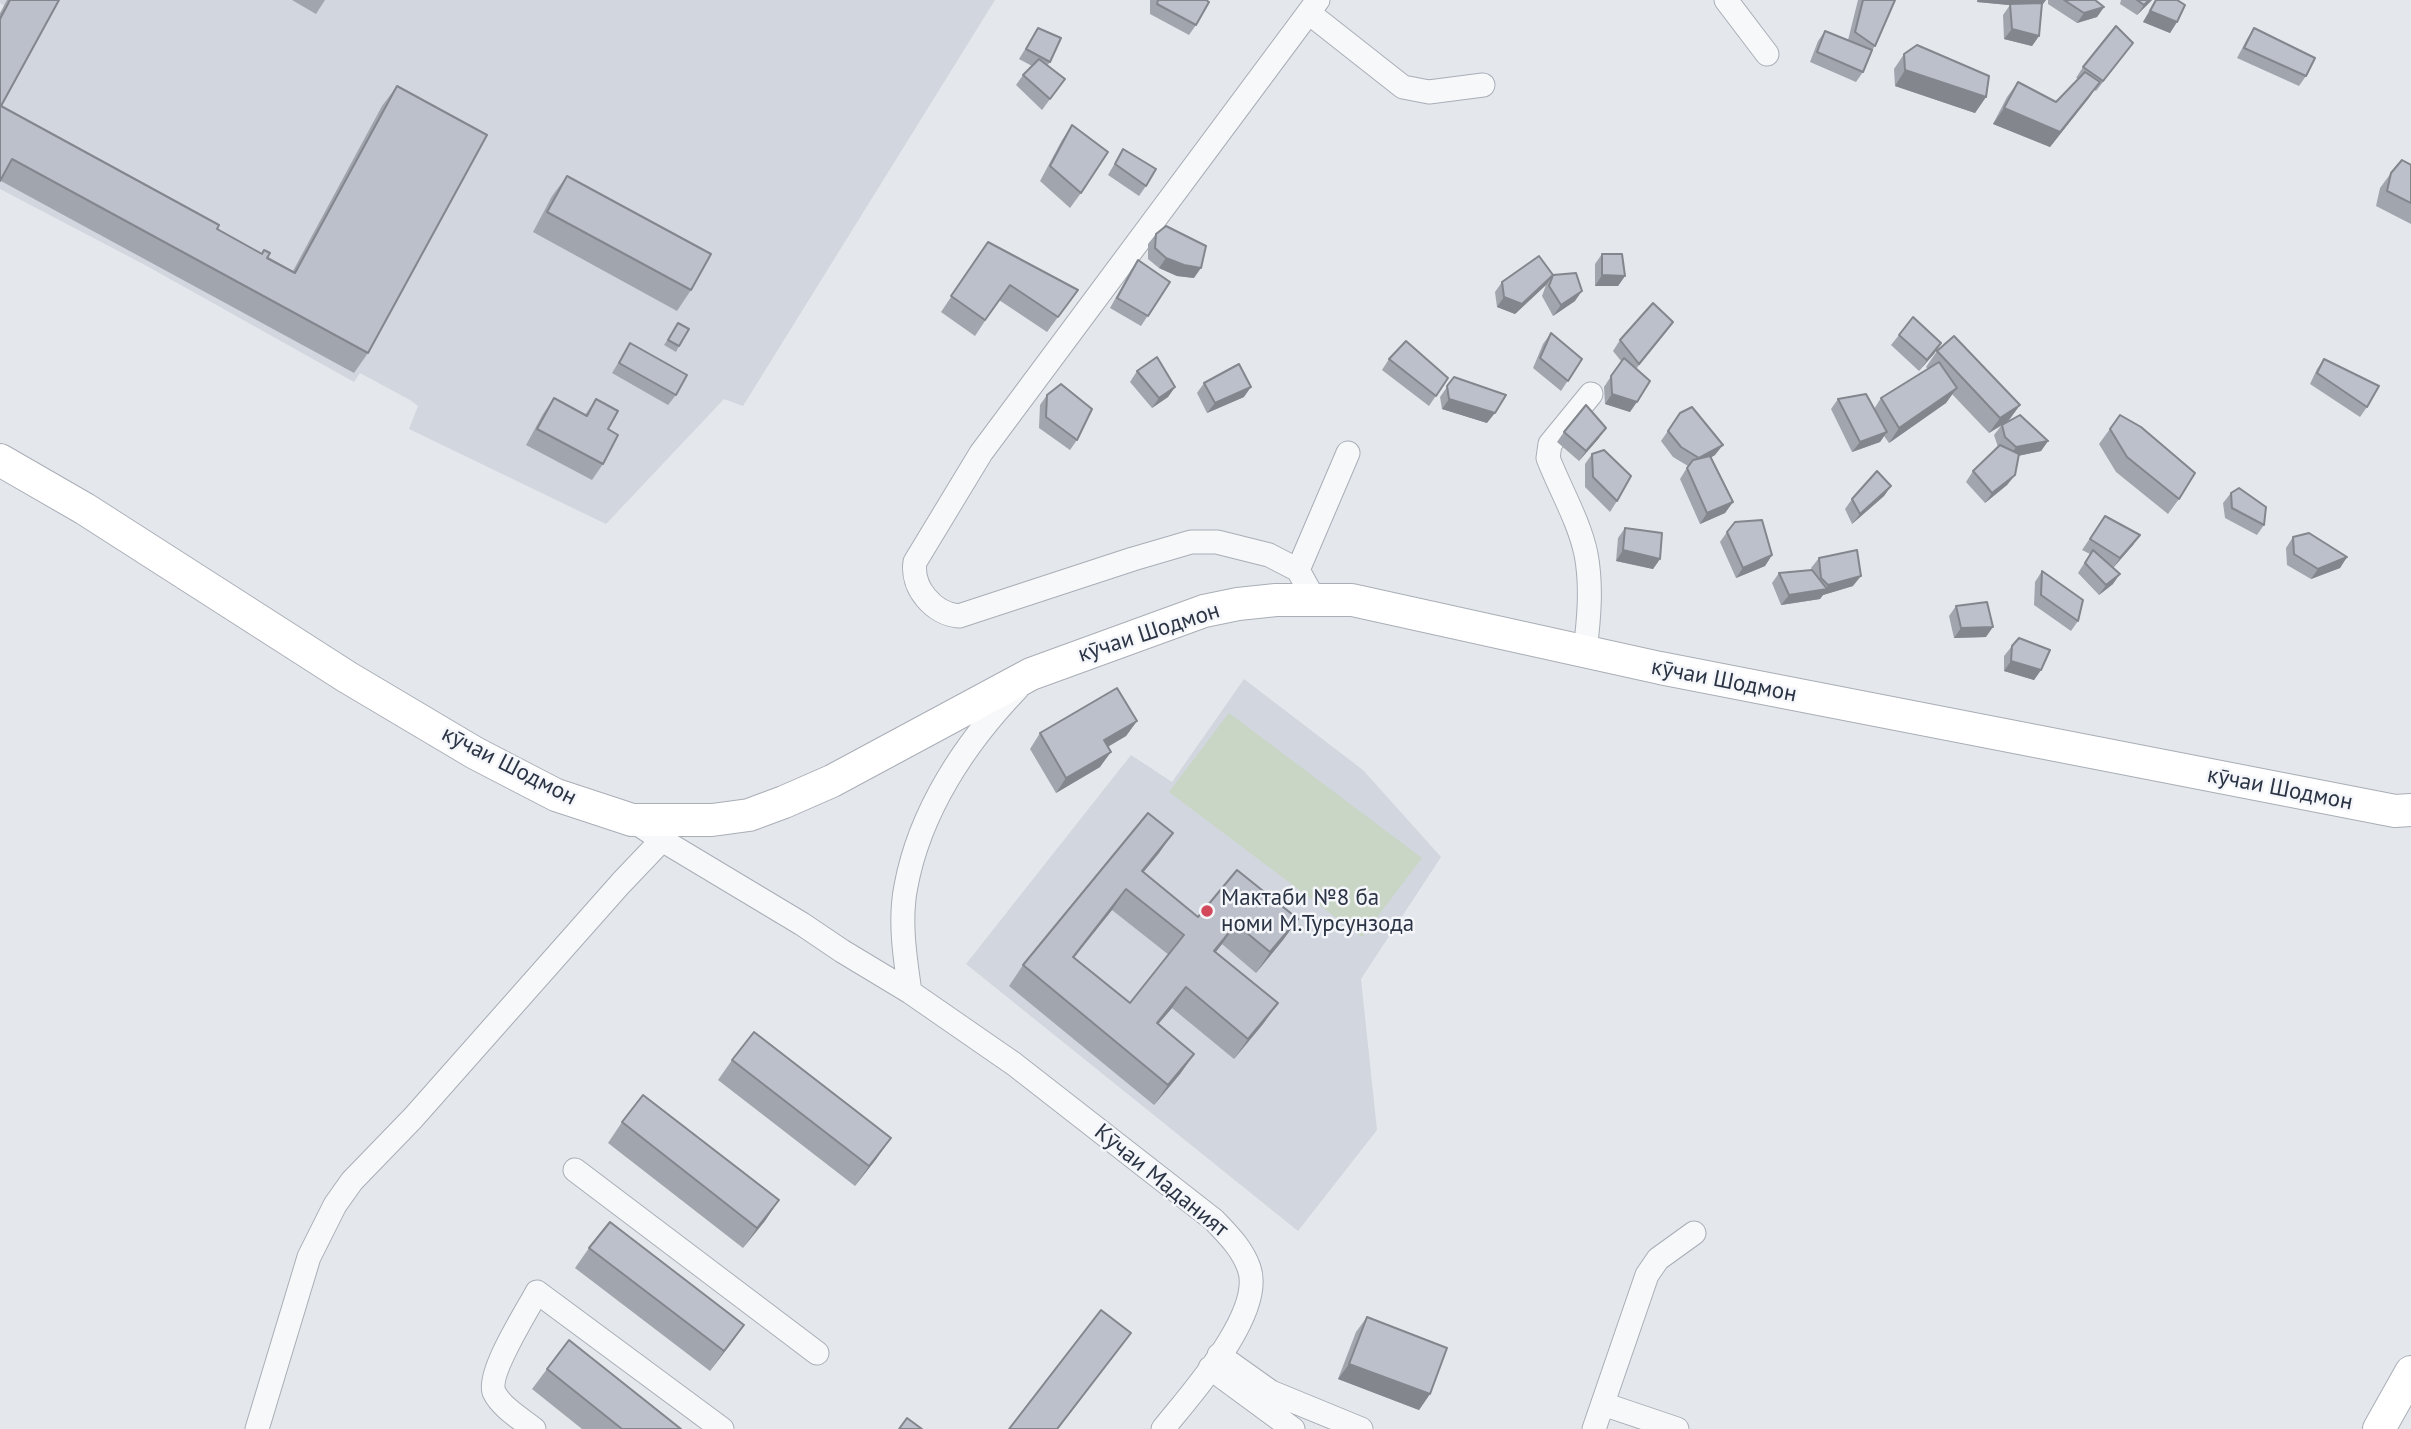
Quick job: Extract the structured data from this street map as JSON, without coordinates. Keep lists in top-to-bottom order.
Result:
{
  "streets": {
    "main road": ["кӯчаи Шодмон"],
    "street": ["Кӯчаи Маданият"]
  },
  "crossings": [
    ["кӯчаи Шодмон", "Кӯчаи Маданият"]
  ],
  "places": ["Мактаби №8 ба номи М.Турсунзода"]
}
